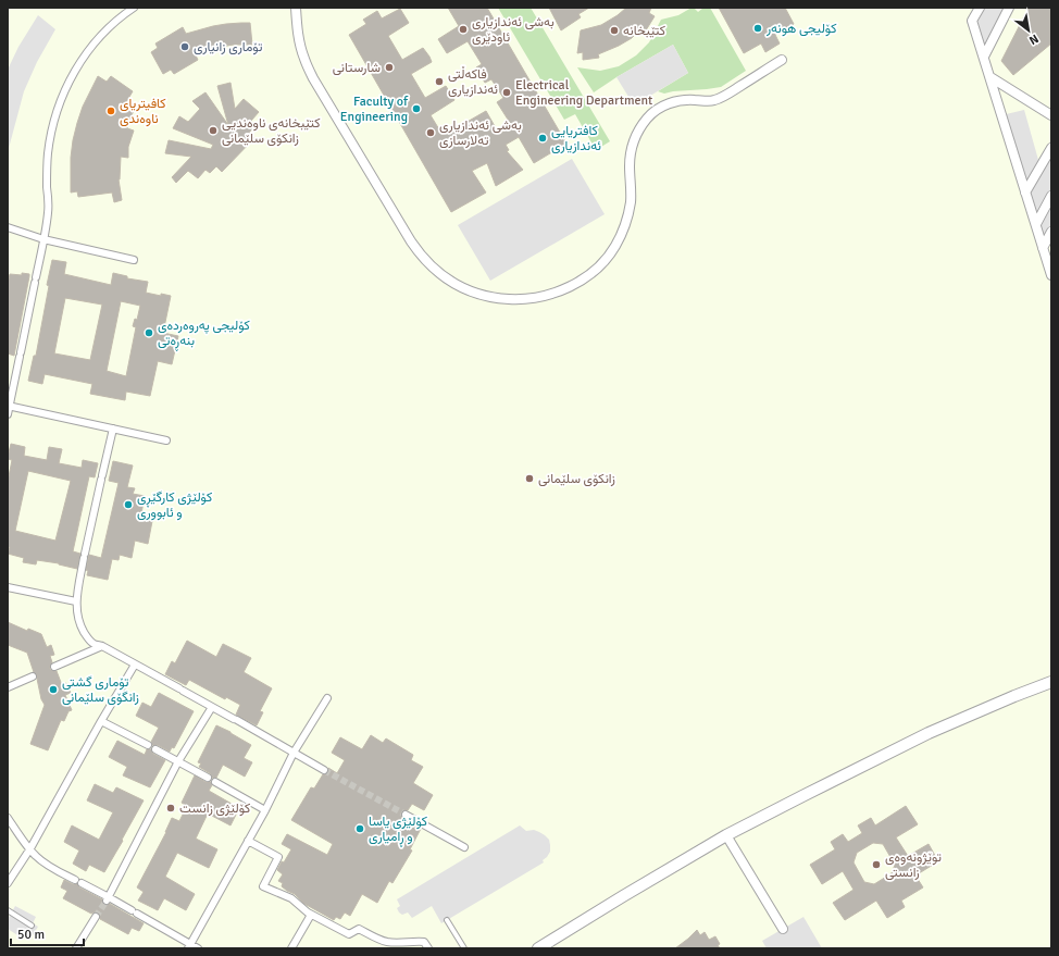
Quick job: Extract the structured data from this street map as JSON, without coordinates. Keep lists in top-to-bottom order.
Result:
{
  "places": [
    "کۆلیجی هونەر",
    "بەشی ئەندازیاری ئاودێری",
    "کتێبخانە",
    "تۆماری زانیاری",
    "شارستانی",
    "فاکەڵتی ئەندازیاری",
    "Electrical Engineering Department",
    "Faculty of Engineering",
    "کافیتریای ناوەندی",
    "کتێبخانەی ناوەندیی زانکۆی سلێمانی",
    "بەشی ئەندازیاری تەلارسازی",
    "کافتریایی ئەندازیاری",
    "کۆلیجی پەروەردەی بنەڕەتی",
    "زانکۆی سلێمانی",
    "كۆلێژی كارگێڕی و ئابووری",
    "تۆماری گشتی زانگۆی سلێمانی",
    "کۆلێژی زانست",
    "کۆلێژی یاسا و ڕامیاری",
    "توێژونەوەی زانستی"
  ],
  "scale_bar": "50 m",
  "north": "bottom right"
}
